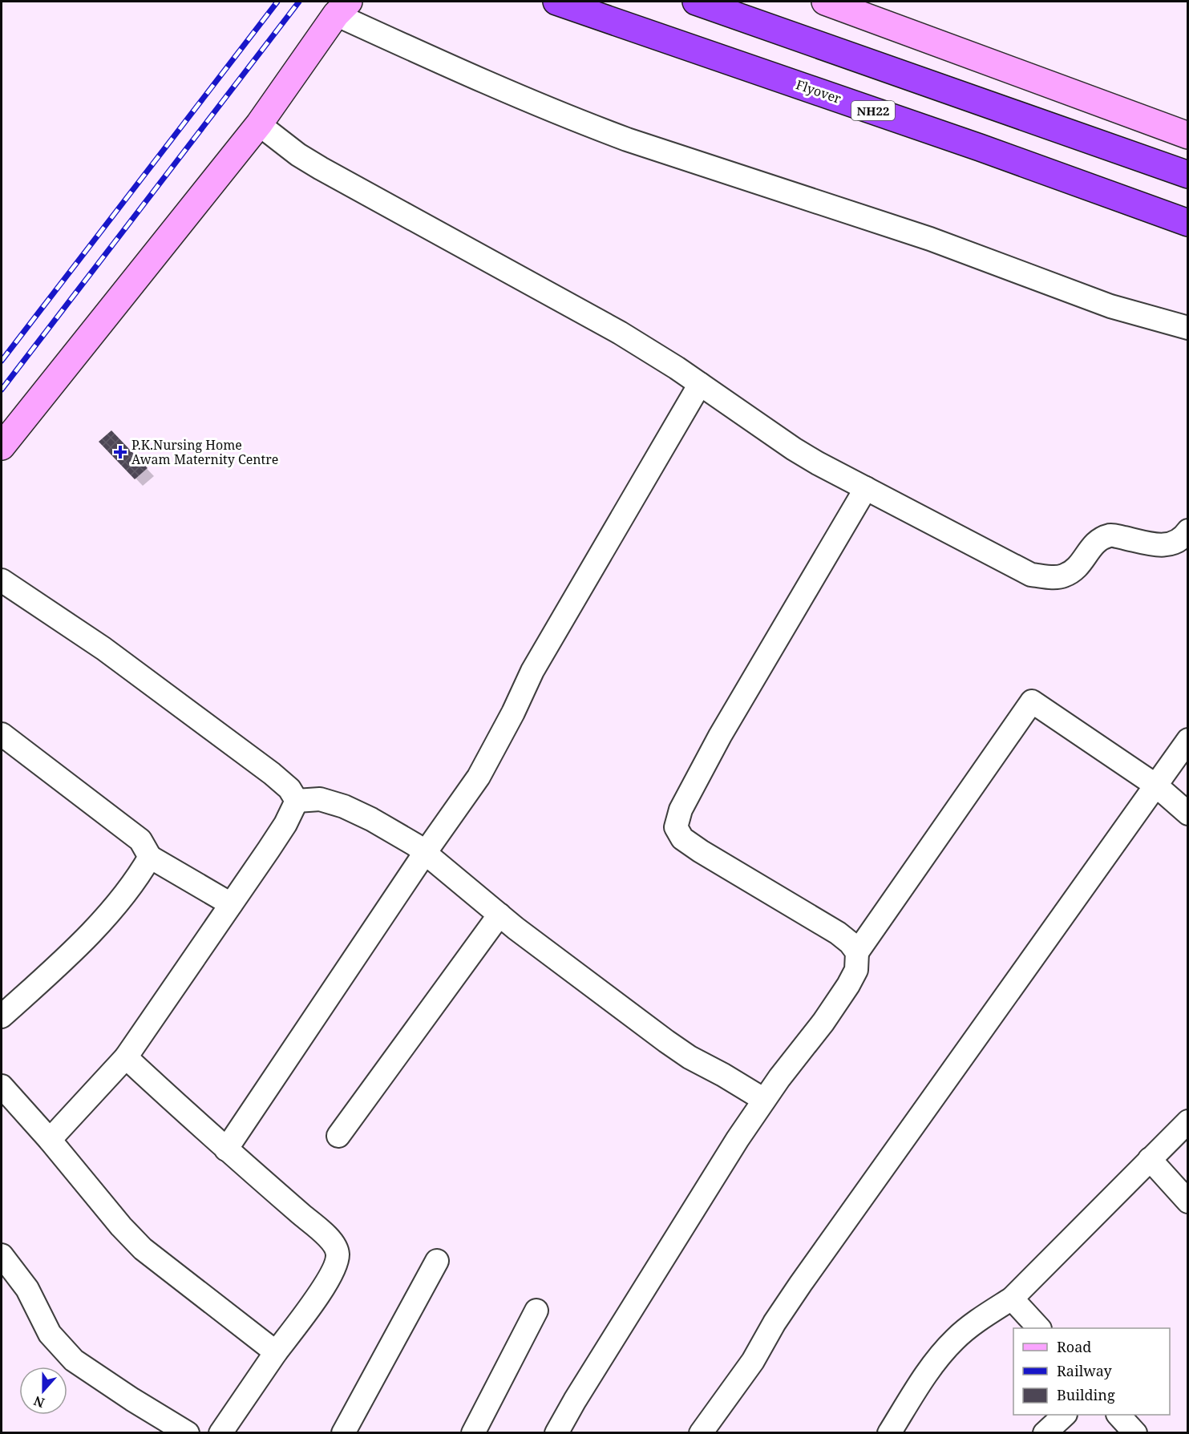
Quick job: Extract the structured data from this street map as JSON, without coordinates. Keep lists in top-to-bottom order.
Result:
{
  "streets": {
    "highway": ["Flyover", "NH22"]
  },
  "places": {
    "health": ["P.K.Nursing Home Awam Maternity Centre"]
  },
  "legend": ["Road", "Railway", "Building"],
  "north": "bottom"
}
